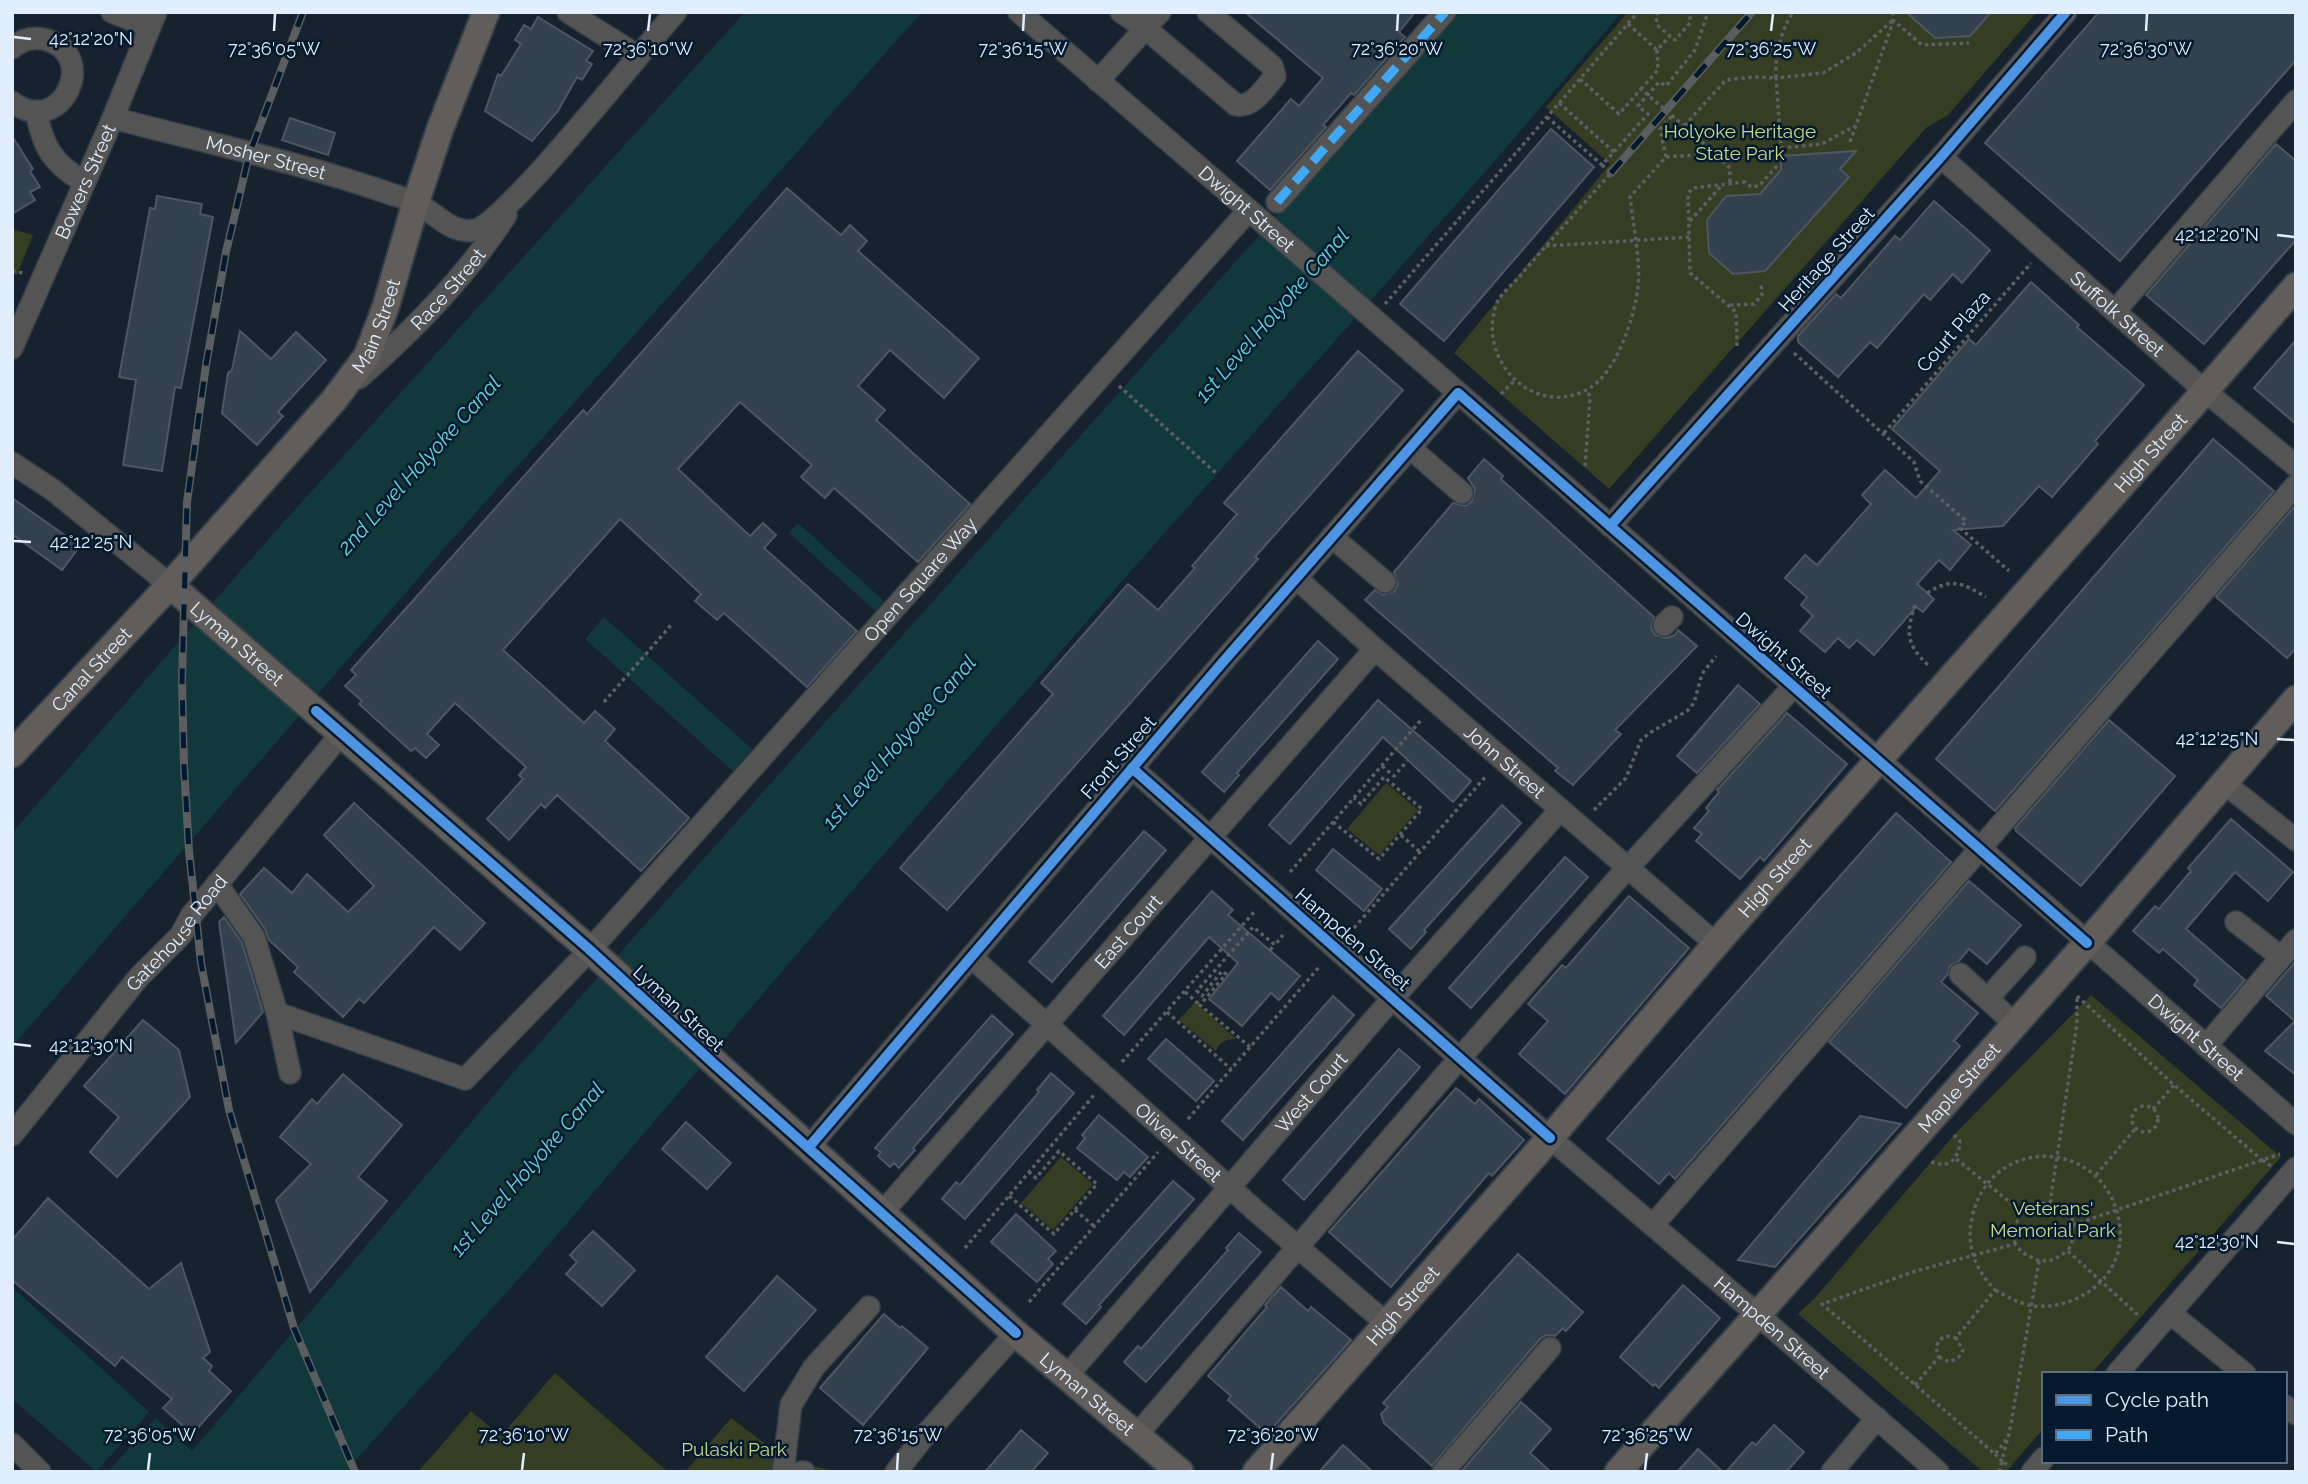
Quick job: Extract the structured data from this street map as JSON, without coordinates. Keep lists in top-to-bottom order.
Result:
{
  "streets": {
    "main road": [
      "Main Street",
      "High Street",
      "Lyman Street",
      "Canal Street",
      "Maple Street"
    ],
    "street": [
      "Mosher Street",
      "Bowers Street",
      "Dwight Street",
      "Heritage Street",
      "Race Street",
      "Suffolk Street",
      "Open Square Way",
      "Front Street",
      "John Street",
      "East Court",
      "Gatehouse Road",
      "Hampden Street",
      "West Court",
      "Oliver Street"
    ],
    "path": ["Court Plaza"]
  },
  "crossings": [
    ["Mosher Street", "Bowers Street"],
    ["Mosher Street", "Race Street"],
    ["Mosher Street", "Main Street"],
    ["Dwight Street", "Heritage Street"],
    ["Dwight Street", "High Street"],
    ["Dwight Street", "Open Square Way"],
    ["Dwight Street", "Front Street"],
    ["Dwight Street", "Maple Street"],
    ["Heritage Street", "Suffolk Street"],
    ["Race Street", "Main Street"],
    ["Suffolk Street", "Court Plaza"],
    ["Suffolk Street", "High Street"],
    ["Main Street", "Lyman Street"],
    ["Main Street", "Canal Street"],
    ["High Street", "John Street"],
    ["High Street", "Hampden Street"],
    ["High Street", "Oliver Street"],
    ["Open Square Way", "Lyman Street"],
    ["Lyman Street", "Canal Street"],
    ["Lyman Street", "Front Street"],
    ["Lyman Street", "East Court"],
    ["Lyman Street", "Gatehouse Road"],
    ["Lyman Street", "West Court"],
    ["Front Street", "John Street"],
    ["Front Street", "Hampden Street"],
    ["Front Street", "Oliver Street"],
    ["John Street", "East Court"],
    ["John Street", "West Court"],
    ["East Court", "Hampden Street"],
    ["East Court", "Oliver Street"],
    ["Hampden Street", "Maple Street"],
    ["Hampden Street", "West Court"],
    ["West Court", "Oliver Street"]
  ],
  "water": ["1st Level Holyoke Canal", "2nd Level Holyoke Canal"],
  "parks": ["Holyoke Heritage State Park", "Veterans' Memorial Park", "Pulaski Park"],
  "legend": ["Cycle path", "Path"],
  "coordinates": [
    "42°12'20\"N",
    "72°36'05\"W",
    "72°36'10\"W",
    "72°36'15\"W",
    "72°36'20\"W",
    "72°36'25\"W",
    "72°36'30\"W",
    "42°12'25\"N",
    "42°12'30\"N"
  ]
}
